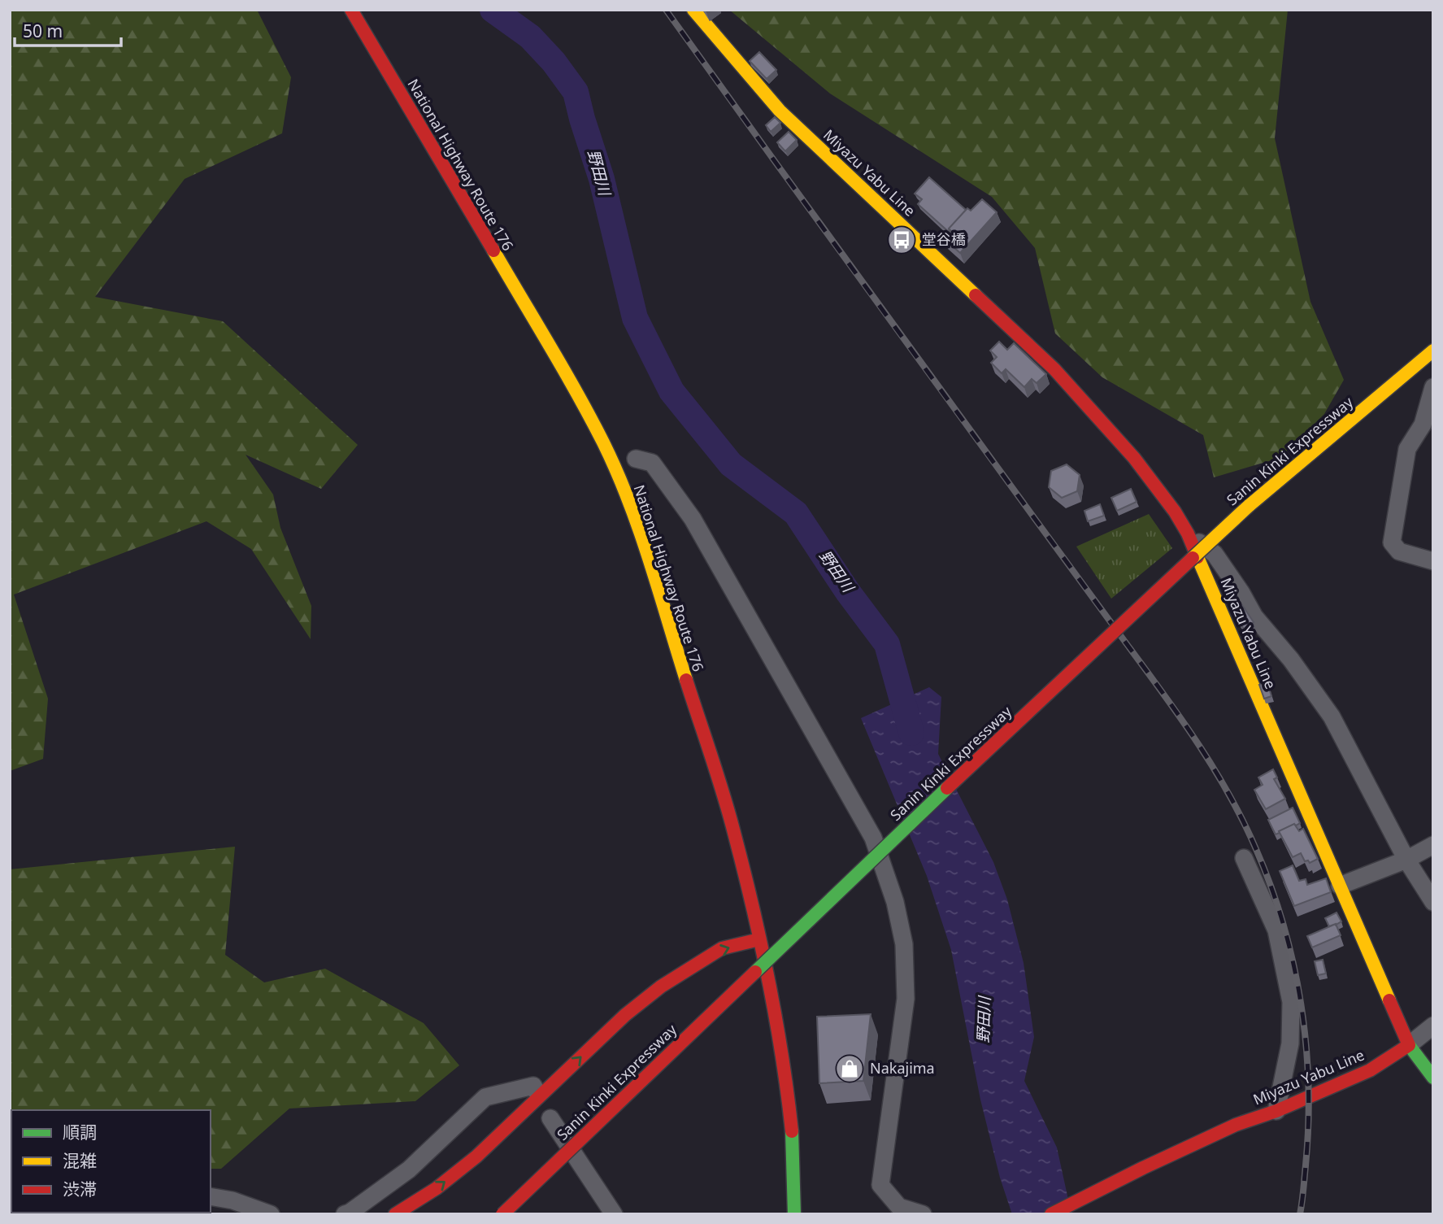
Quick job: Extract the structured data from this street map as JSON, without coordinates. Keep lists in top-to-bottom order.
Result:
{
  "streets": {
    "main road": ["National Highway Route 176", "Miyazu Yabu Line", "Sanin Kinki Expressway"]
  },
  "water": ["野田川"],
  "places": {
    "bus stop": ["堂谷橋"],
    "shop": ["Nakajima"]
  },
  "legend": ["順調", "混雑", "渋滞"],
  "scale_bar": "50 m"
}
